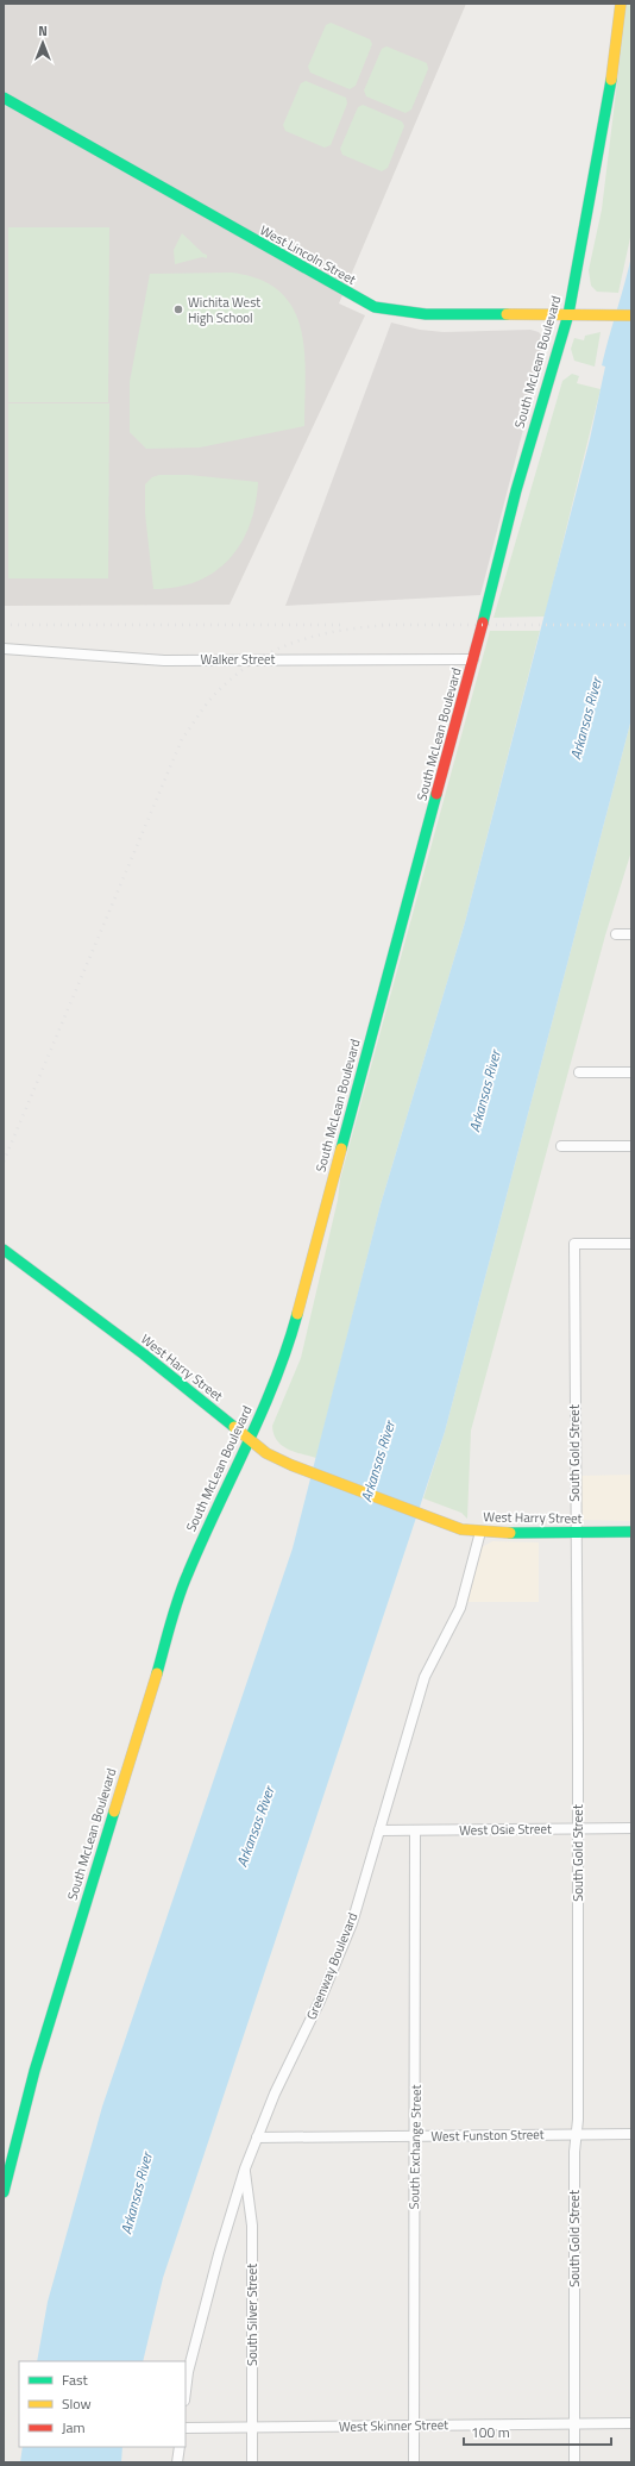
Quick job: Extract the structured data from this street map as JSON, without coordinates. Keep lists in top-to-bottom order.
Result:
{
  "streets": {
    "main road": ["West Lincoln Street", "South McLean Boulevard", "West Harry Street"],
    "street": [
      "Walker Street",
      "South Gold Street",
      "West Osie Street",
      "Greenway Boulevard",
      "West Funston Street",
      "South Exchange Street",
      "South Silver Street",
      "West Skinner Street"
    ]
  },
  "crossings": [
    ["West Lincoln Street", "South McLean Boulevard"],
    ["South McLean Boulevard", "Walker Street"],
    ["South McLean Boulevard", "West Harry Street"],
    ["West Harry Street", "South Gold Street"],
    ["West Harry Street", "Greenway Boulevard"],
    ["South Gold Street", "West Osie Street"],
    ["South Gold Street", "West Funston Street"],
    ["South Gold Street", "West Skinner Street"],
    ["West Osie Street", "Greenway Boulevard"],
    ["West Osie Street", "South Exchange Street"],
    ["Greenway Boulevard", "West Funston Street"],
    ["Greenway Boulevard", "South Silver Street"],
    ["West Funston Street", "South Exchange Street"],
    ["South Exchange Street", "West Skinner Street"],
    ["South Silver Street", "West Skinner Street"]
  ],
  "water": ["Arkansas River"],
  "places": ["Wichita West High School"],
  "legend": ["Fast", "Slow", "Jam"],
  "scale_bar": "100 m",
  "north": "top"
}
